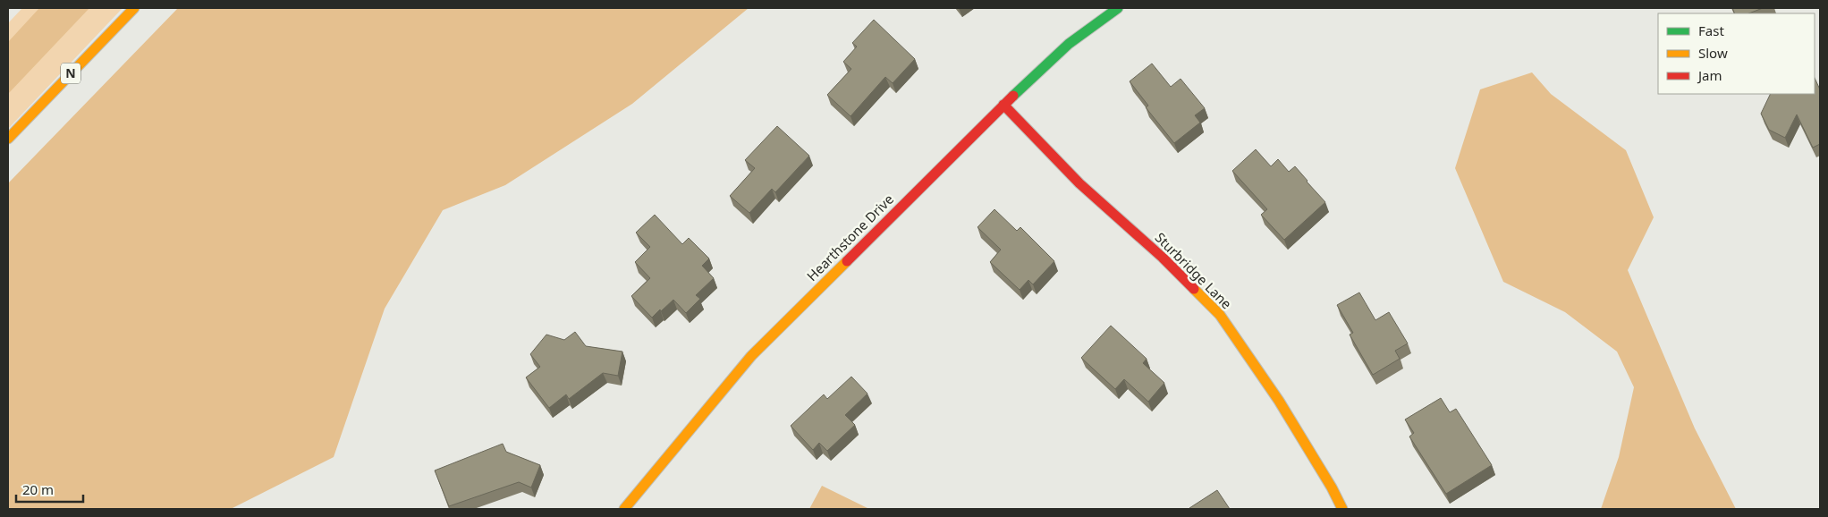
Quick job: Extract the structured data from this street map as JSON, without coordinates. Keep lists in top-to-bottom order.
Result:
{
  "streets": {
    "main road": ["N", "Hearthstone Drive", "Sturbridge Lane"]
  },
  "crossings": [
    ["Hearthstone Drive", "Sturbridge Lane"]
  ],
  "legend": ["Fast", "Slow", "Jam"],
  "scale_bar": "20 m"
}
